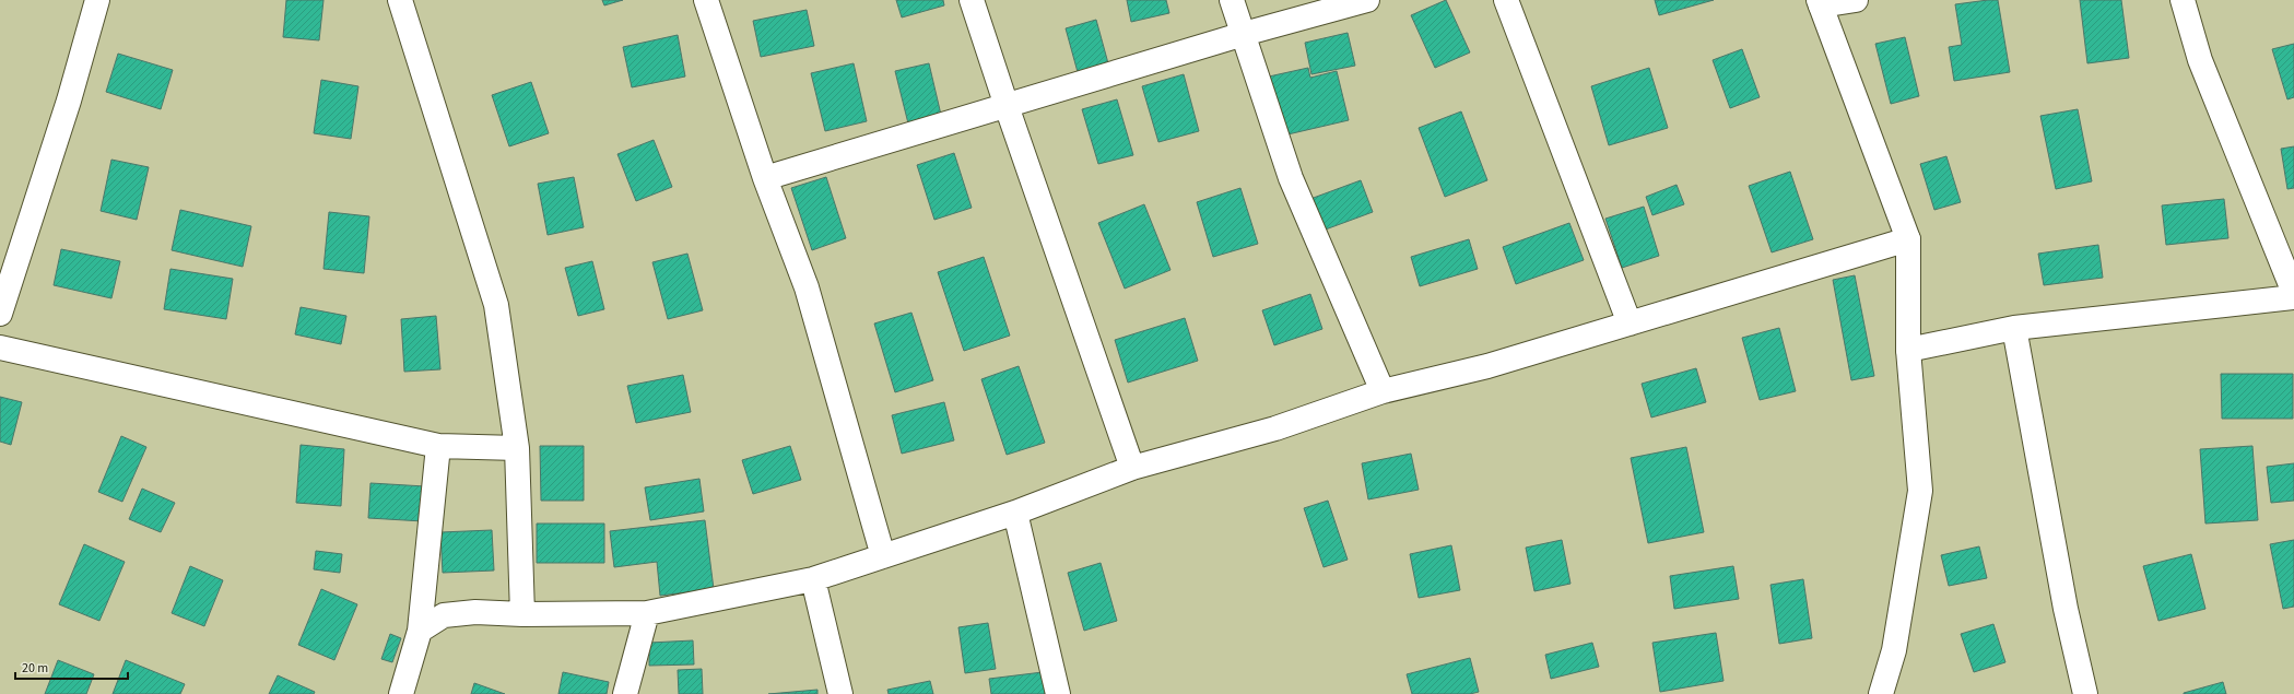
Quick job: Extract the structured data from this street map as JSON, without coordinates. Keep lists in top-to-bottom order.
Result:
{
  "scale_bar": "20 m"
}
